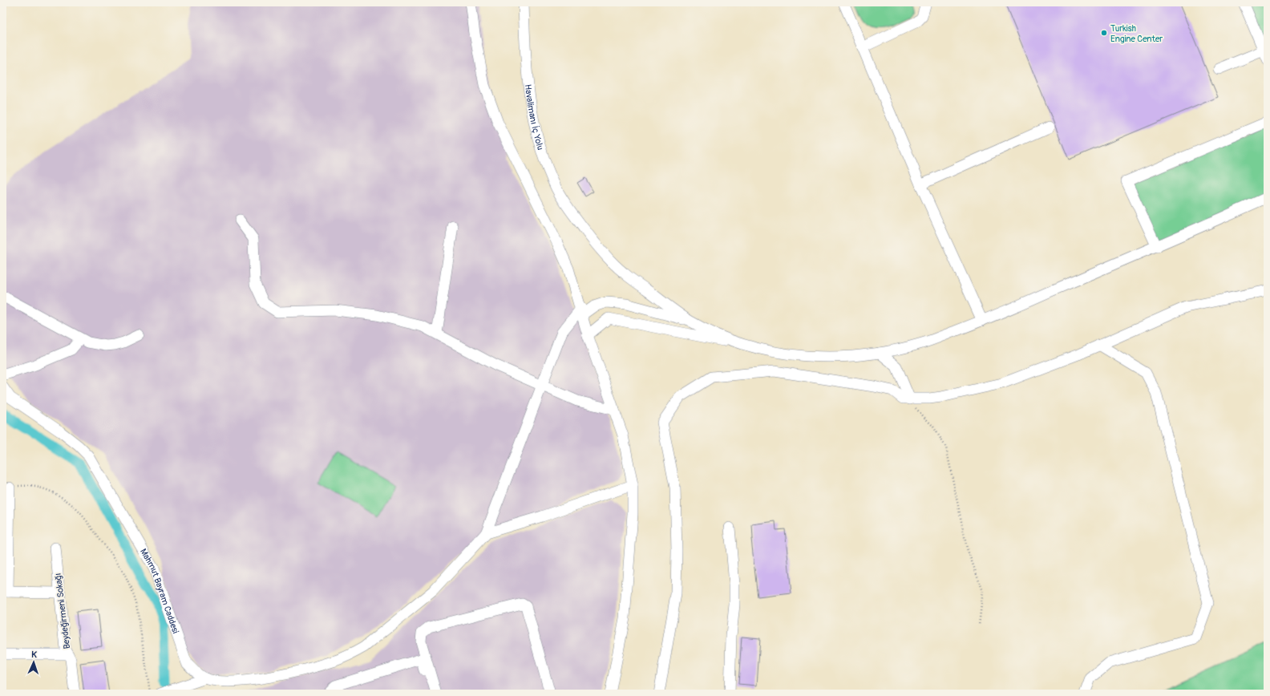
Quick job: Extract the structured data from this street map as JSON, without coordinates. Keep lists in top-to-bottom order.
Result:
{
  "streets": {
    "street": ["Havalimanı İç Yolu", "Mahmut Bayram Caddesi", "Beydeğirmeni Sokağı"]
  },
  "places": ["Turkish Engine Center"],
  "north": "top"
}
